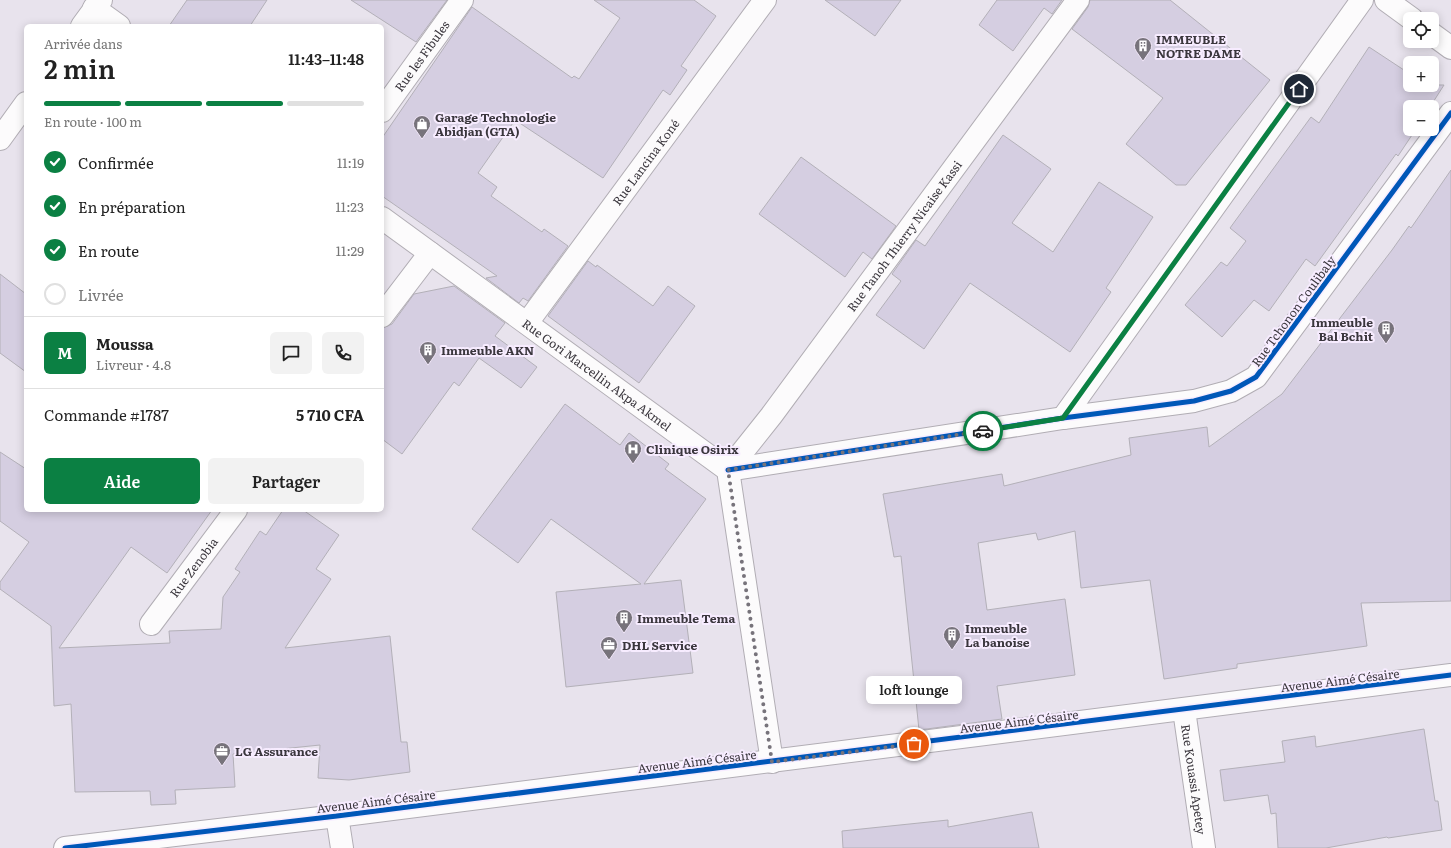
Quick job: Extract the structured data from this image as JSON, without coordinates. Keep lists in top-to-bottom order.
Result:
{
  "streets": {
    "street": [
      "Rue les Fibules",
      "Rue Lancina Koné",
      "Rue Tanoh Thierry Nicaise Kassi",
      "Rue Tchonon Coulibaly",
      "Rue Gori Marcellin Akpa Akmel",
      "Rue Zenobia",
      "Avenue Aimé Césaire",
      "Rue Kouassi Apetey"
    ]
  },
  "crossings": [
    ["Rue Lancina Koné", "Rue Gori Marcellin Akpa Akmel"],
    ["Rue Tanoh Thierry Nicaise Kassi", "Rue Tchonon Coulibaly"],
    ["Rue Tanoh Thierry Nicaise Kassi", "Rue Gori Marcellin Akpa Akmel"],
    ["Rue Tchonon Coulibaly", "Rue Gori Marcellin Akpa Akmel"],
    ["Avenue Aimé Césaire", "Rue Kouassi Apetey"]
  ],
  "places": {
    "building": [
      "IMMEUBLE NOTRE DAME",
      "Immeuble Bal Bchit",
      "Immeuble AKN",
      "Immeuble Tema",
      "Immeuble La banoise"
    ],
    "shop": ["Garage Technologie Abidjan (GTA)"],
    "hospital": ["Clinique Osirix"],
    "office": ["DHL Service", "LG Assurance"],
    "other": ["loft lounge"]
  },
  "page": {
    "map_buttons": ["+", "−"],
    "heading": ["2 min", "Arrivée dans", "11:43–11:48"],
    "panel": [
      "Moussa",
      "Livreur · 4.8",
      "Commande #1787",
      "5 710 CFA"
    ],
    "bar": "En route · 100 m",
    "list": [
      ["Confirmée", "11:19"],
      ["En préparation", "11:23"],
      ["En route", "11:29"],
      "Livrée"
    ],
    "round": "M",
    "buttons": ["Aide", "Partager"],
    "bubble": "loft lounge"
  }
}
